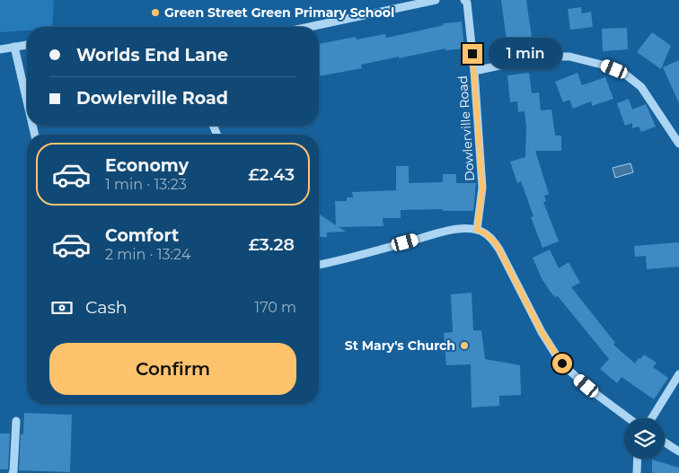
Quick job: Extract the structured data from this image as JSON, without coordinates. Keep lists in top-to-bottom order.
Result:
{
  "streets": {
    "street": ["Dowlerville Road"]
  },
  "places": ["Green Street Green Primary School", "St Mary's Church"],
  "page": {
    "banner": ["Worlds End Lane", "Dowlerville Road"],
    "bubble": "1 min",
    "list": [
      {
        "name": "Economy",
        "note": "1 min · 13:23",
        "value": "£2.43"
      },
      {
        "name": "Comfort",
        "note": "2 min · 13:24",
        "value": "£3.28"
      }
    ],
    "pay": ["Cash", "170 m"],
    "buttons": "Confirm"
  }
}
